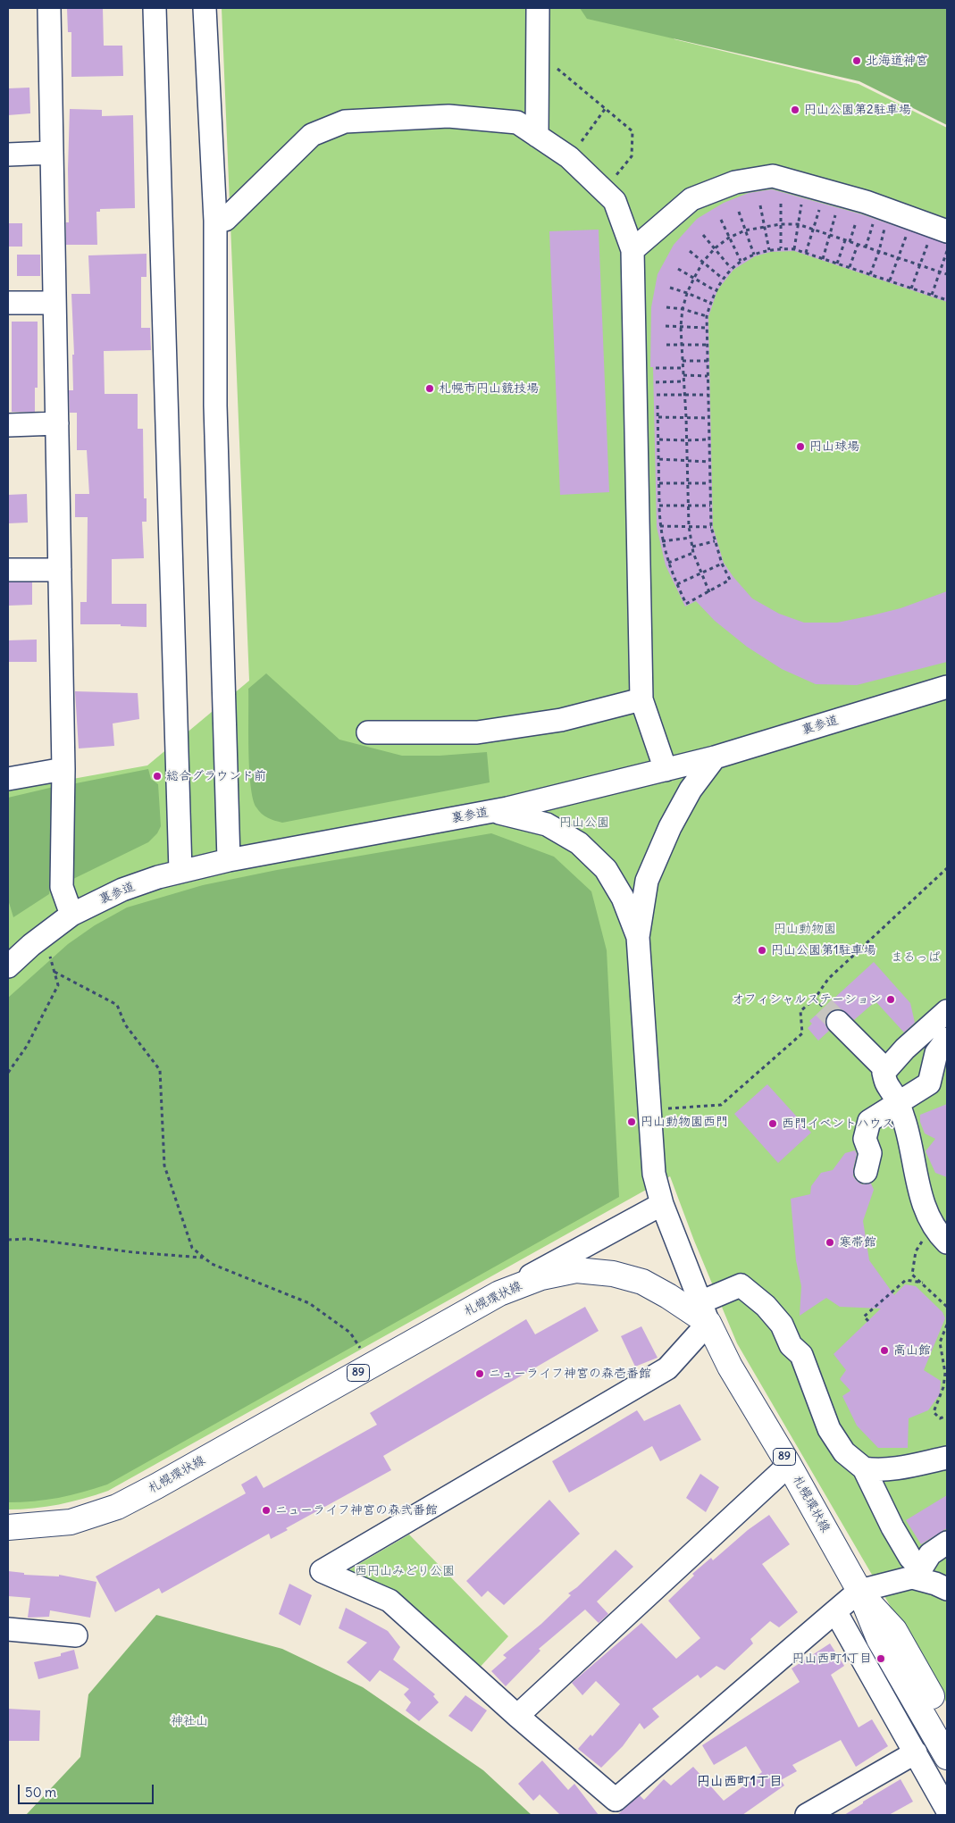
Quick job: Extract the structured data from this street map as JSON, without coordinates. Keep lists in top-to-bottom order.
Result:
{
  "streets": {
    "main road": ["札幌環状線", "89"],
    "street": ["裏参道"]
  },
  "districts": ["円山西町1丁目"],
  "parks": [
    "円山公園",
    "円山動物園",
    "まるっぱ",
    "西円山みどり公園",
    "神社山"
  ],
  "places": [
    "北海道神宮",
    "円山公園第2駐車場",
    "札幌市円山競技場",
    "円山球場",
    "総合グラウンド前",
    "円山公園第1駐車場",
    "オフィシャルステーション",
    "円山動物園西門",
    "西門イベントハウス",
    "寒帯館",
    "高山館",
    "ニューライフ神宮の森壱番館",
    "ニューライフ神宮の森弐番館",
    "円山西町1丁目"
  ],
  "scale_bar": "50 m"
}
